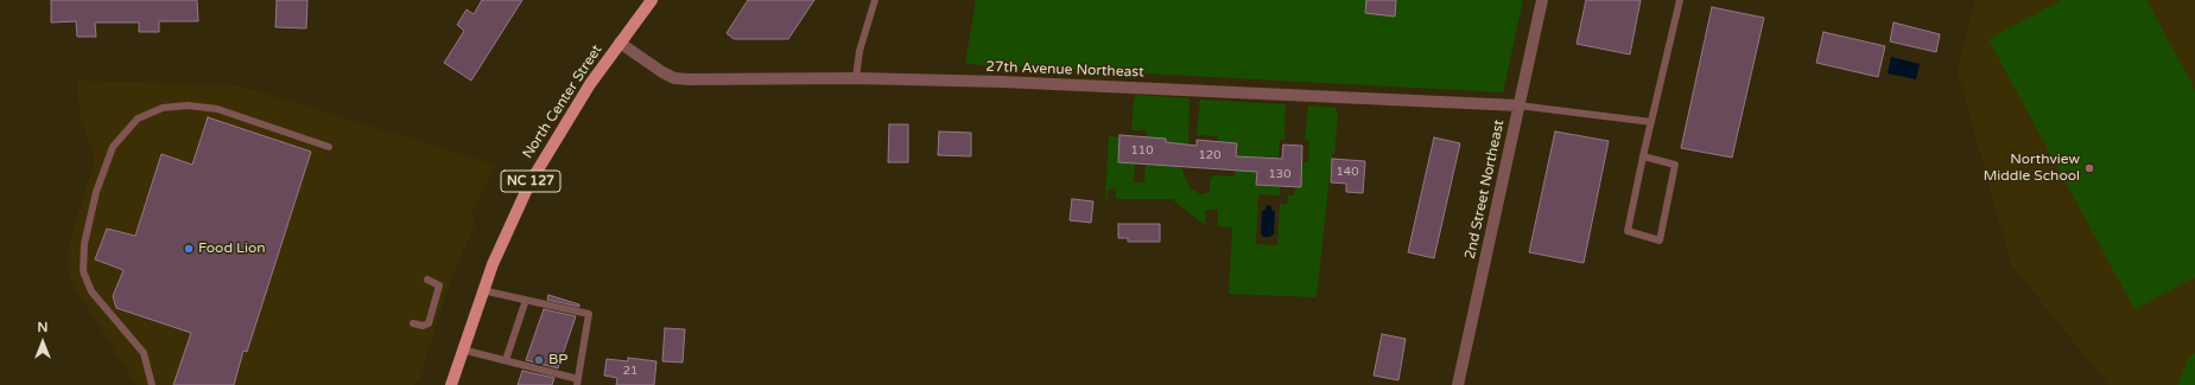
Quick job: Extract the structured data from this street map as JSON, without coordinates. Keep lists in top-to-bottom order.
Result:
{
  "streets": {
    "main road": ["North Center Street", "NC 127"],
    "street": ["27th Avenue Northeast", "2nd Street Northeast"]
  },
  "crossings": [
    ["27th Avenue Northeast", "North Center Street"],
    ["27th Avenue Northeast", "2nd Street Northeast"]
  ],
  "places": ["Northview Middle School", "Food Lion", "BP"],
  "house_numbers": [
    "110",
    "120",
    "140",
    "130",
    "21"
  ],
  "north": "top"
}
